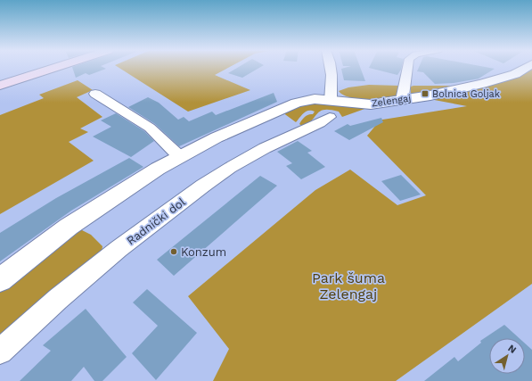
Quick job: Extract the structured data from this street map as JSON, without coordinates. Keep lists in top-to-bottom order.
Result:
{
  "streets": {
    "street": ["Zelengaj", "Radnički dol"]
  },
  "crossings": [
    ["Zelengaj", "Radnički dol"]
  ],
  "parks": ["Park šuma Zelengaj"],
  "places": {
    "transit": ["Bolnica Goljak"],
    "other": ["Konzum"]
  },
  "north": "top right"
}
